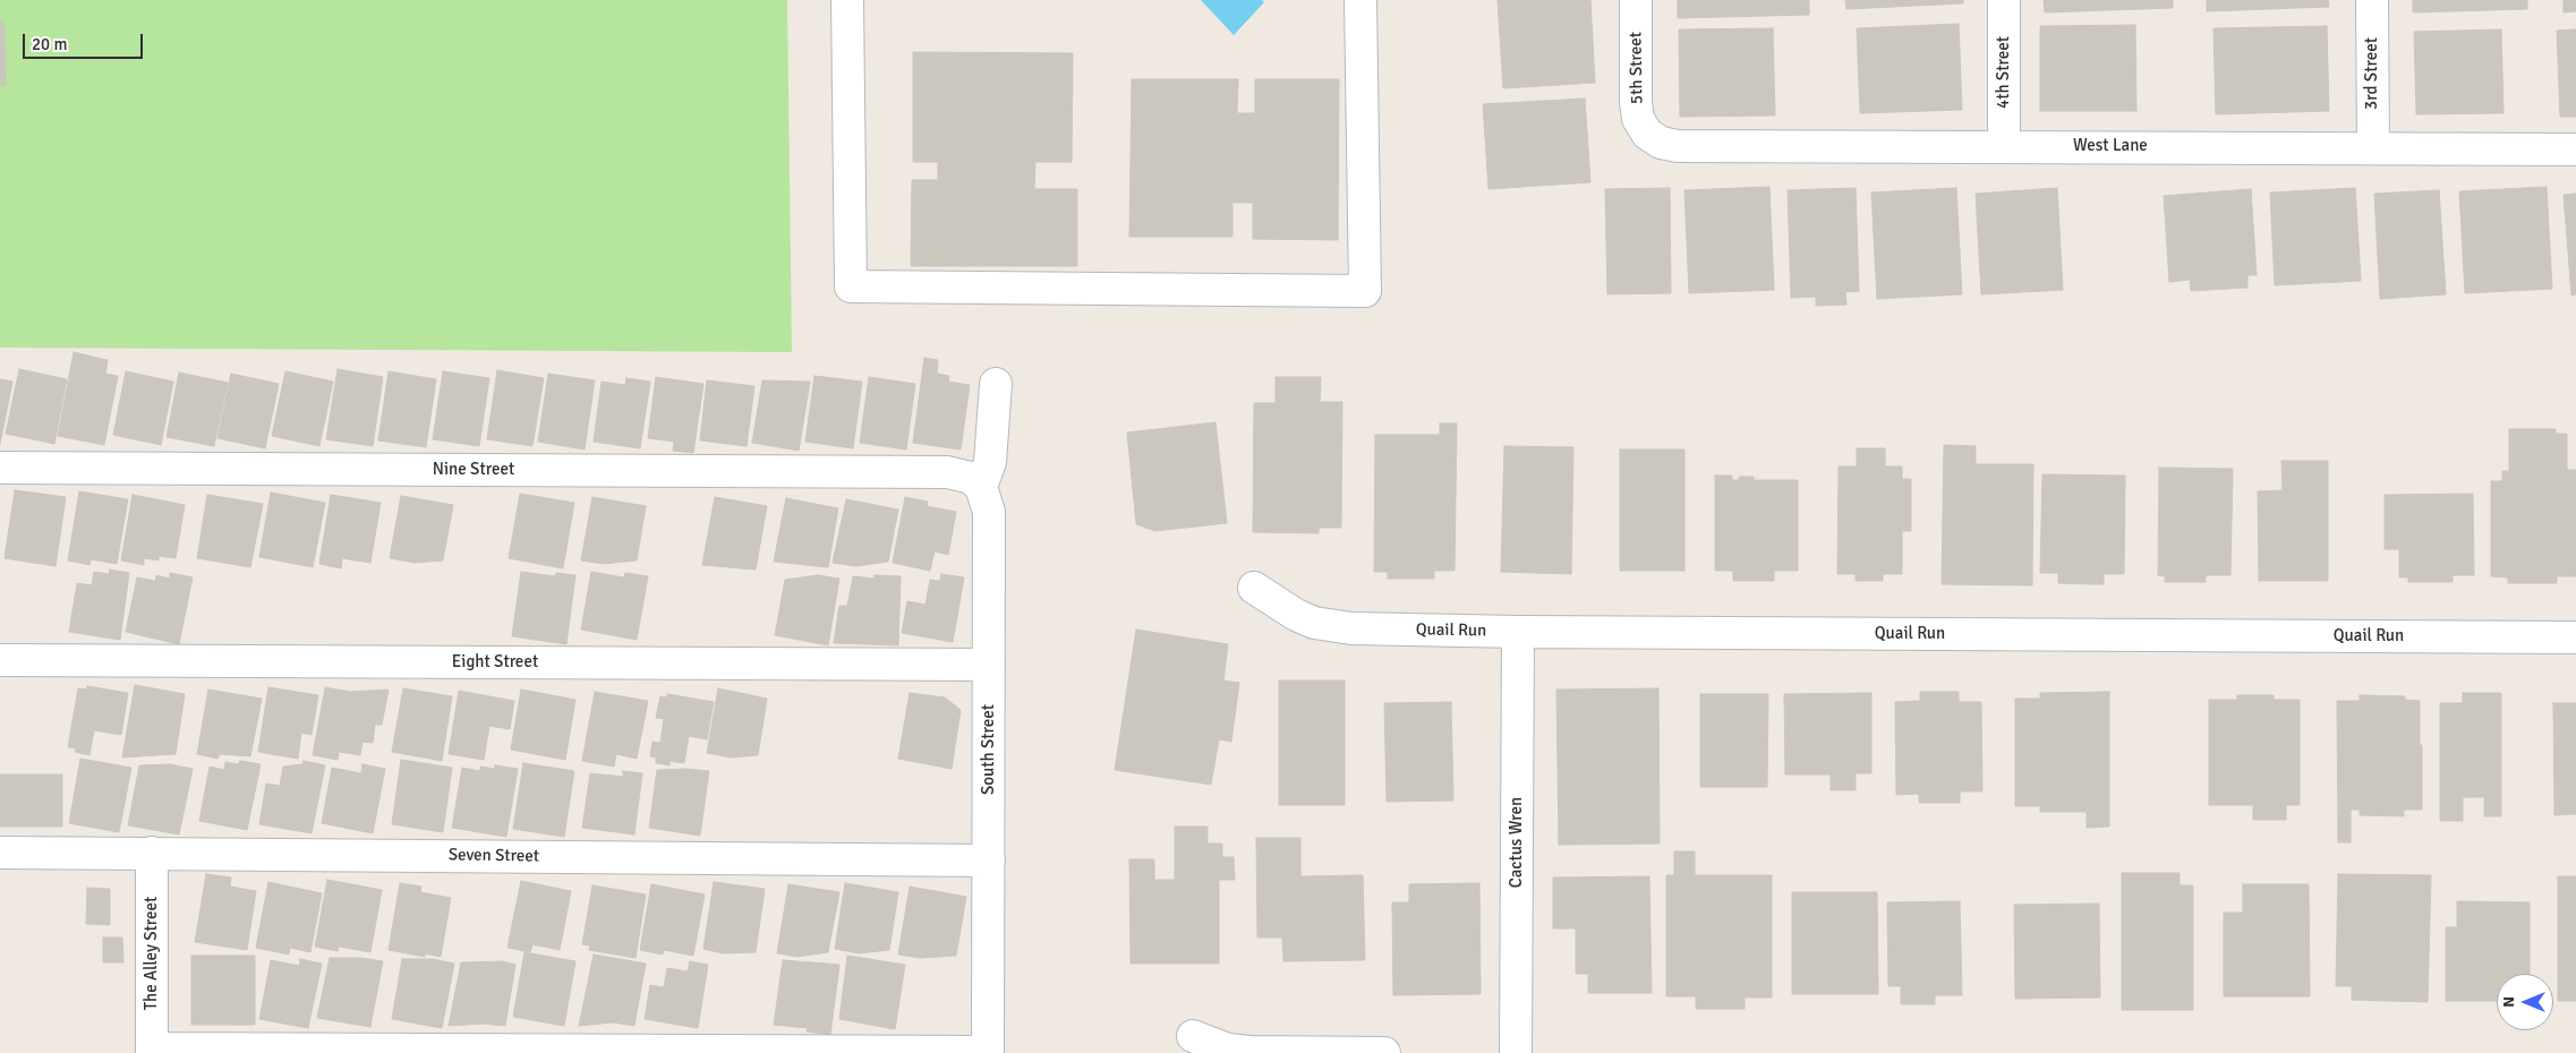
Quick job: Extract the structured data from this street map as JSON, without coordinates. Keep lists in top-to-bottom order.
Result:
{
  "streets": {
    "lane": [
      "5th Street",
      "4th Street",
      "3rd Street",
      "West Lane",
      "Nine Street",
      "Quail Run",
      "Eight Street",
      "South Street",
      "Cactus Wren",
      "Seven Street",
      "The Alley Street"
    ]
  },
  "crossings": [
    ["5th Street", "West Lane"],
    ["4th Street", "West Lane"],
    ["3rd Street", "West Lane"],
    ["Nine Street", "South Street"],
    ["Quail Run", "Cactus Wren"],
    ["Eight Street", "South Street"],
    ["South Street", "Seven Street"],
    ["Seven Street", "The Alley Street"]
  ],
  "scale_bar": "20 m",
  "north": "left"
}
